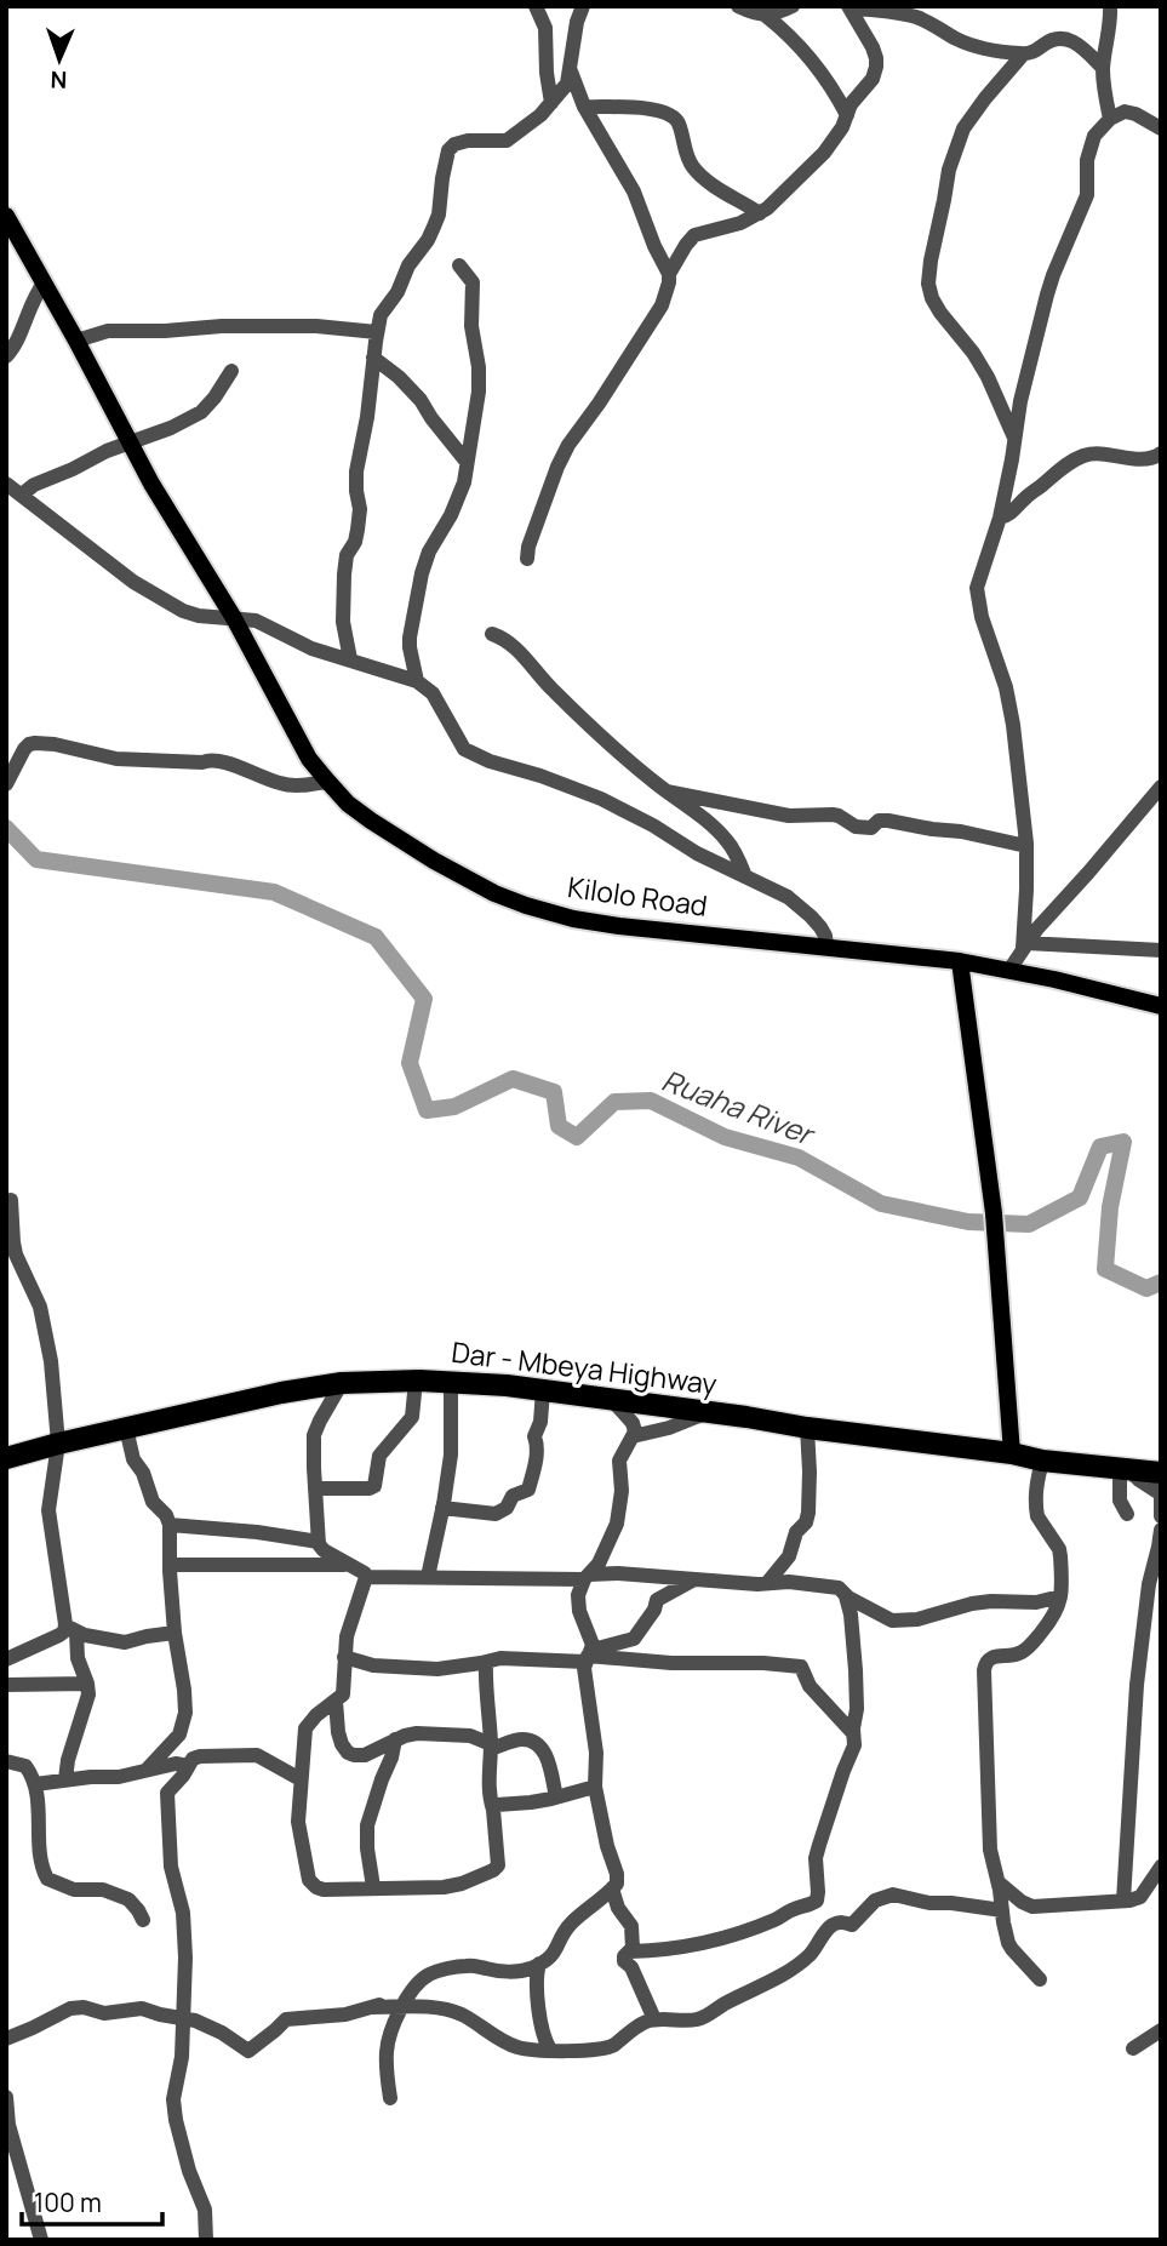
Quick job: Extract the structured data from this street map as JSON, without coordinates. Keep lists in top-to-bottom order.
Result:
{
  "streets": {
    "highway": ["Dar - Mbeya Highway"],
    "main road": ["Kilolo Road"]
  },
  "water": ["Ruaha River"],
  "scale_bar": "100 m",
  "north": "bottom"
}
